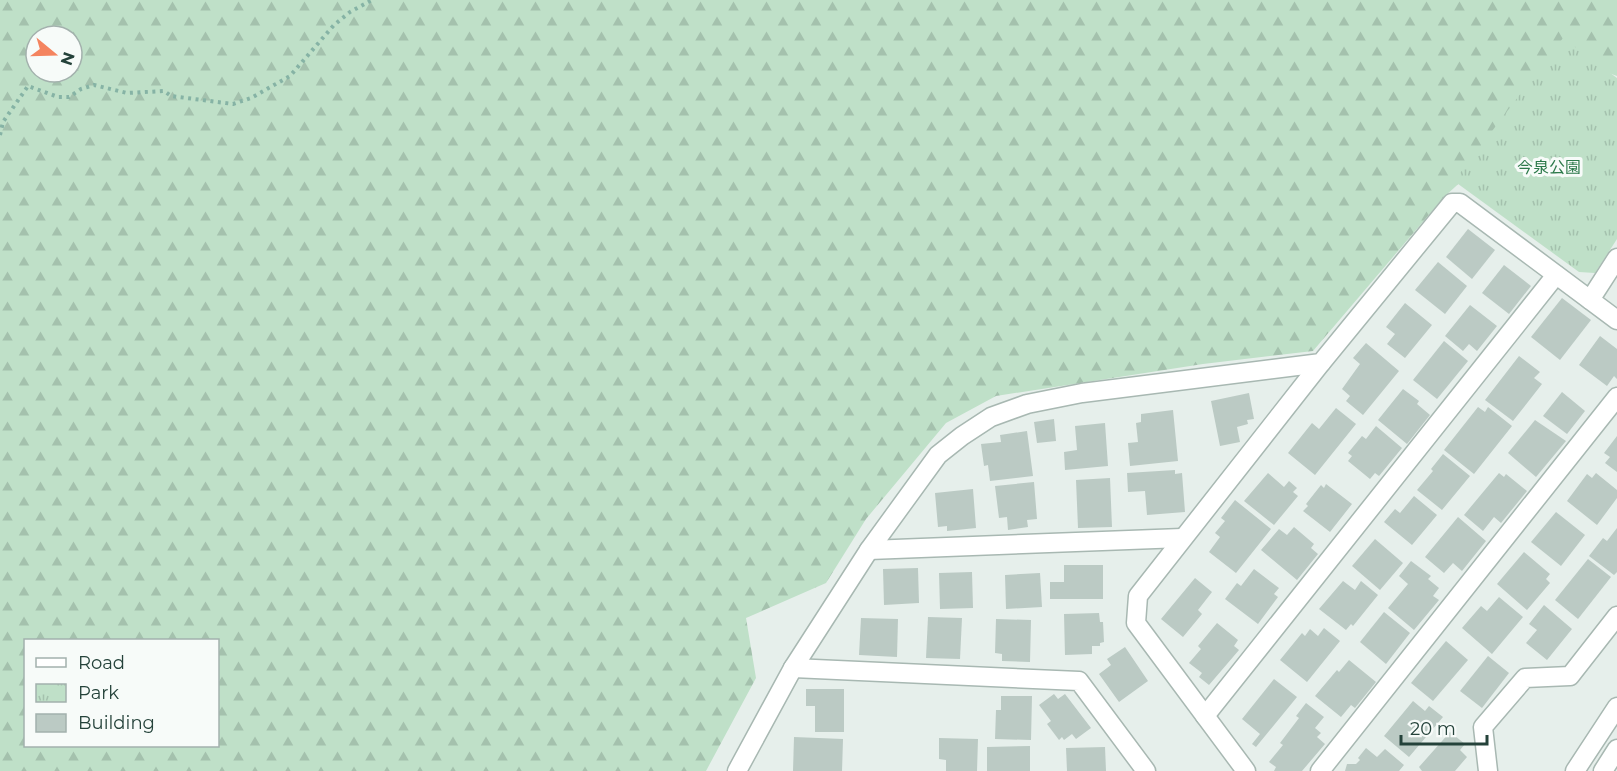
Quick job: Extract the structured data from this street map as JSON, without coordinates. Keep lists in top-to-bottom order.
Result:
{
  "parks": ["今泉公園"],
  "legend": ["Road", "Park", "Building"],
  "scale_bar": "20 m",
  "north": "right"
}
